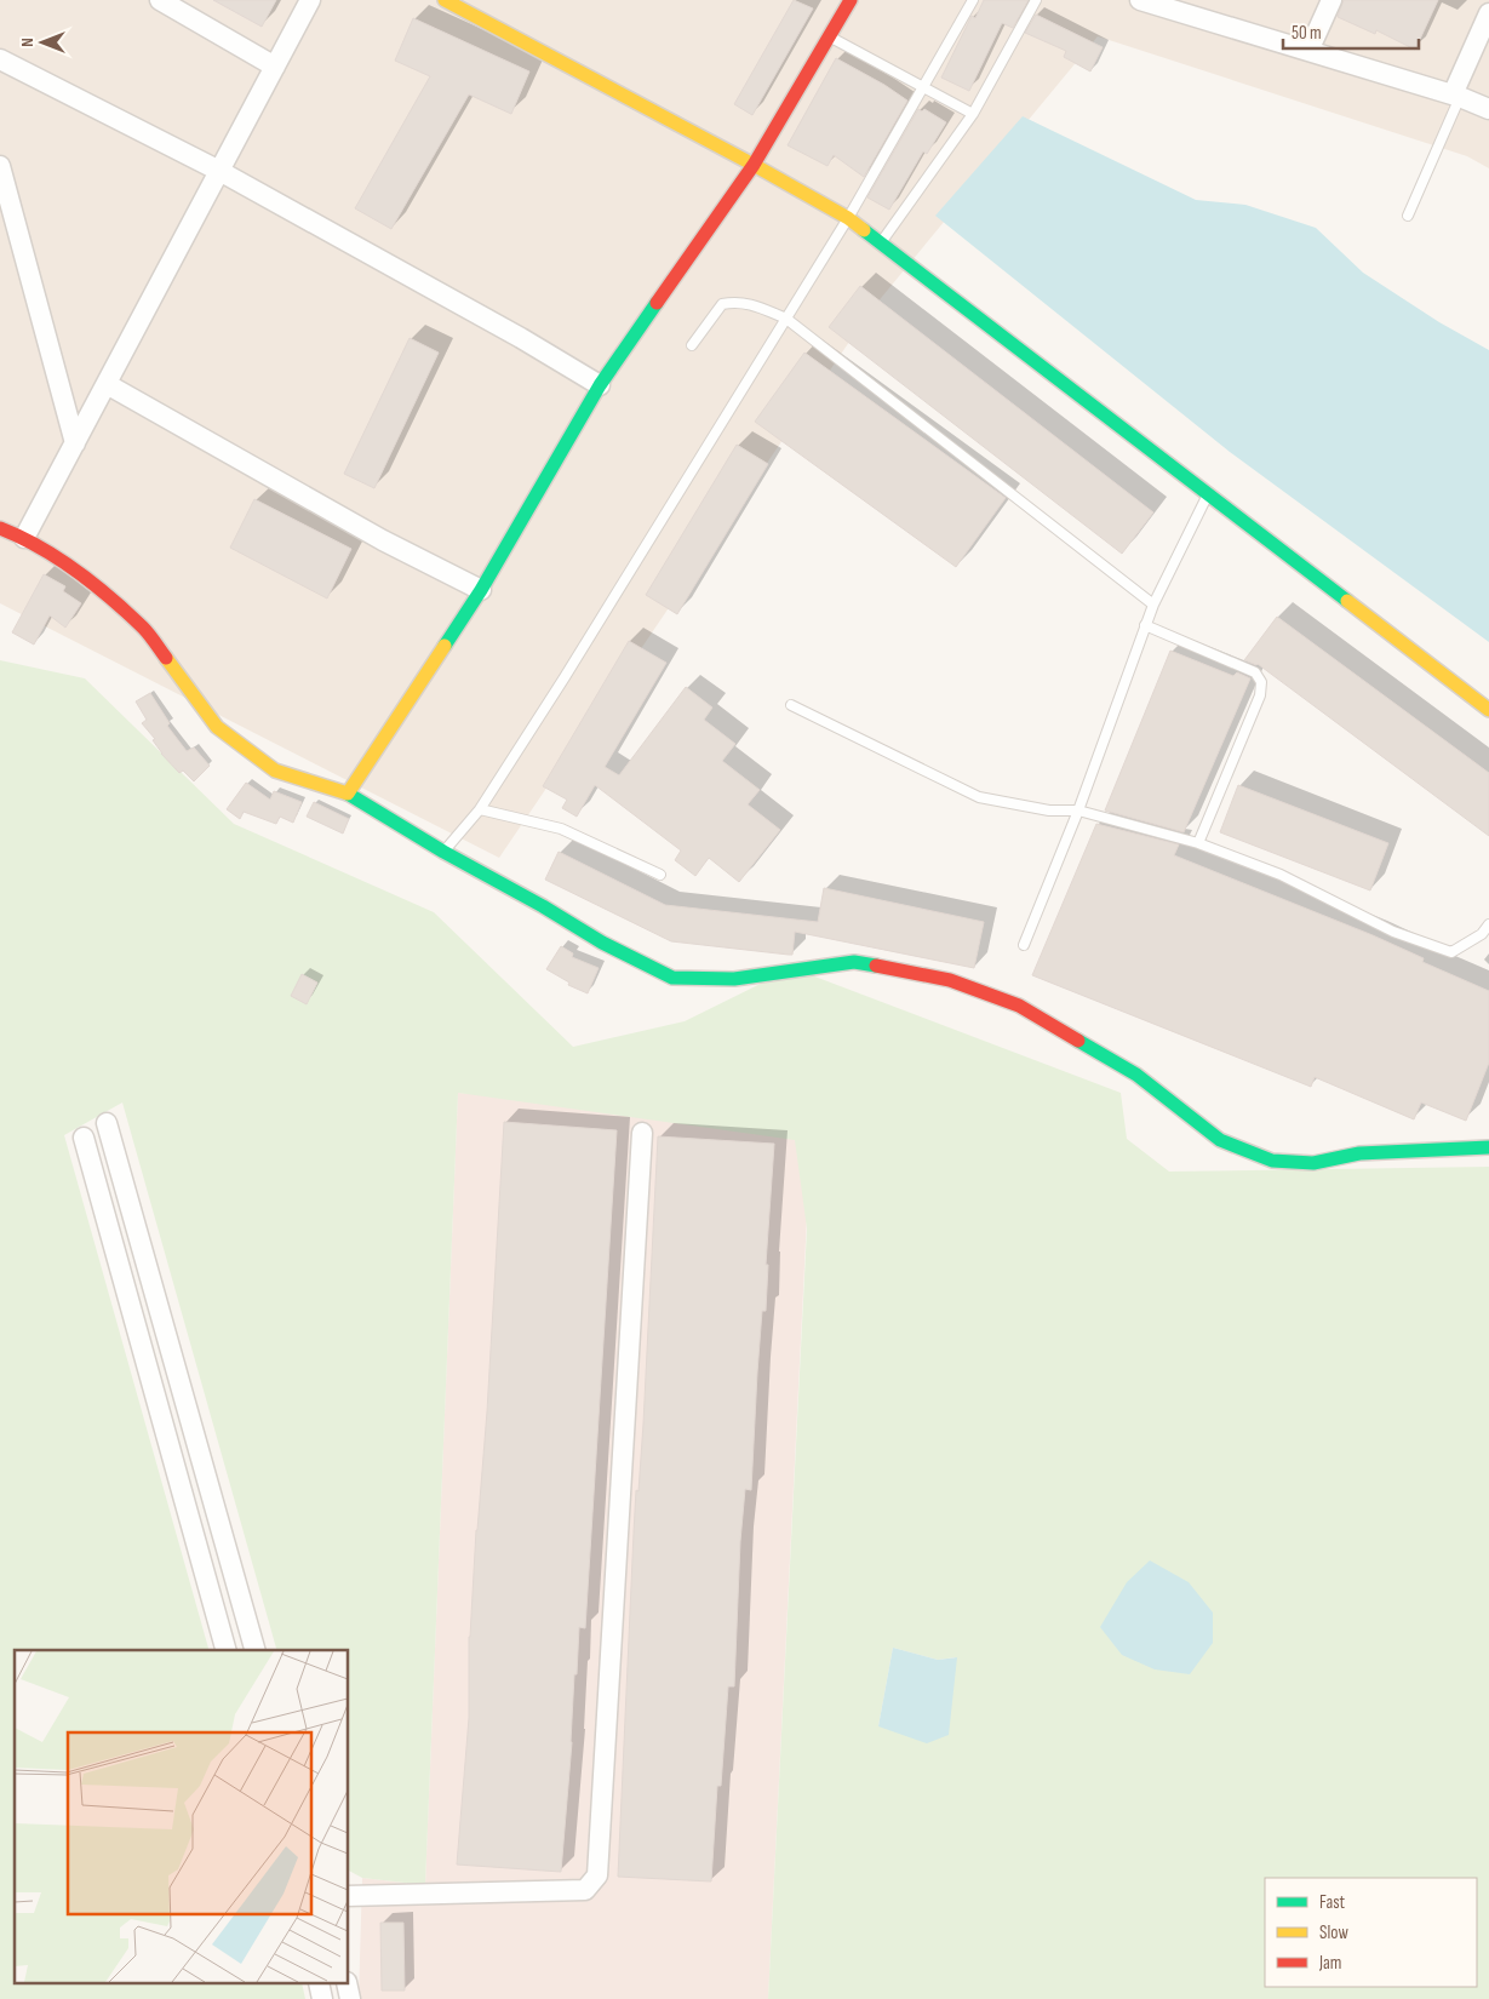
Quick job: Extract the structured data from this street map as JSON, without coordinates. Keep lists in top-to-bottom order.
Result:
{
  "legend": ["Fast", "Slow", "Jam"],
  "scale_bar": "50 m",
  "north": "left"
}
